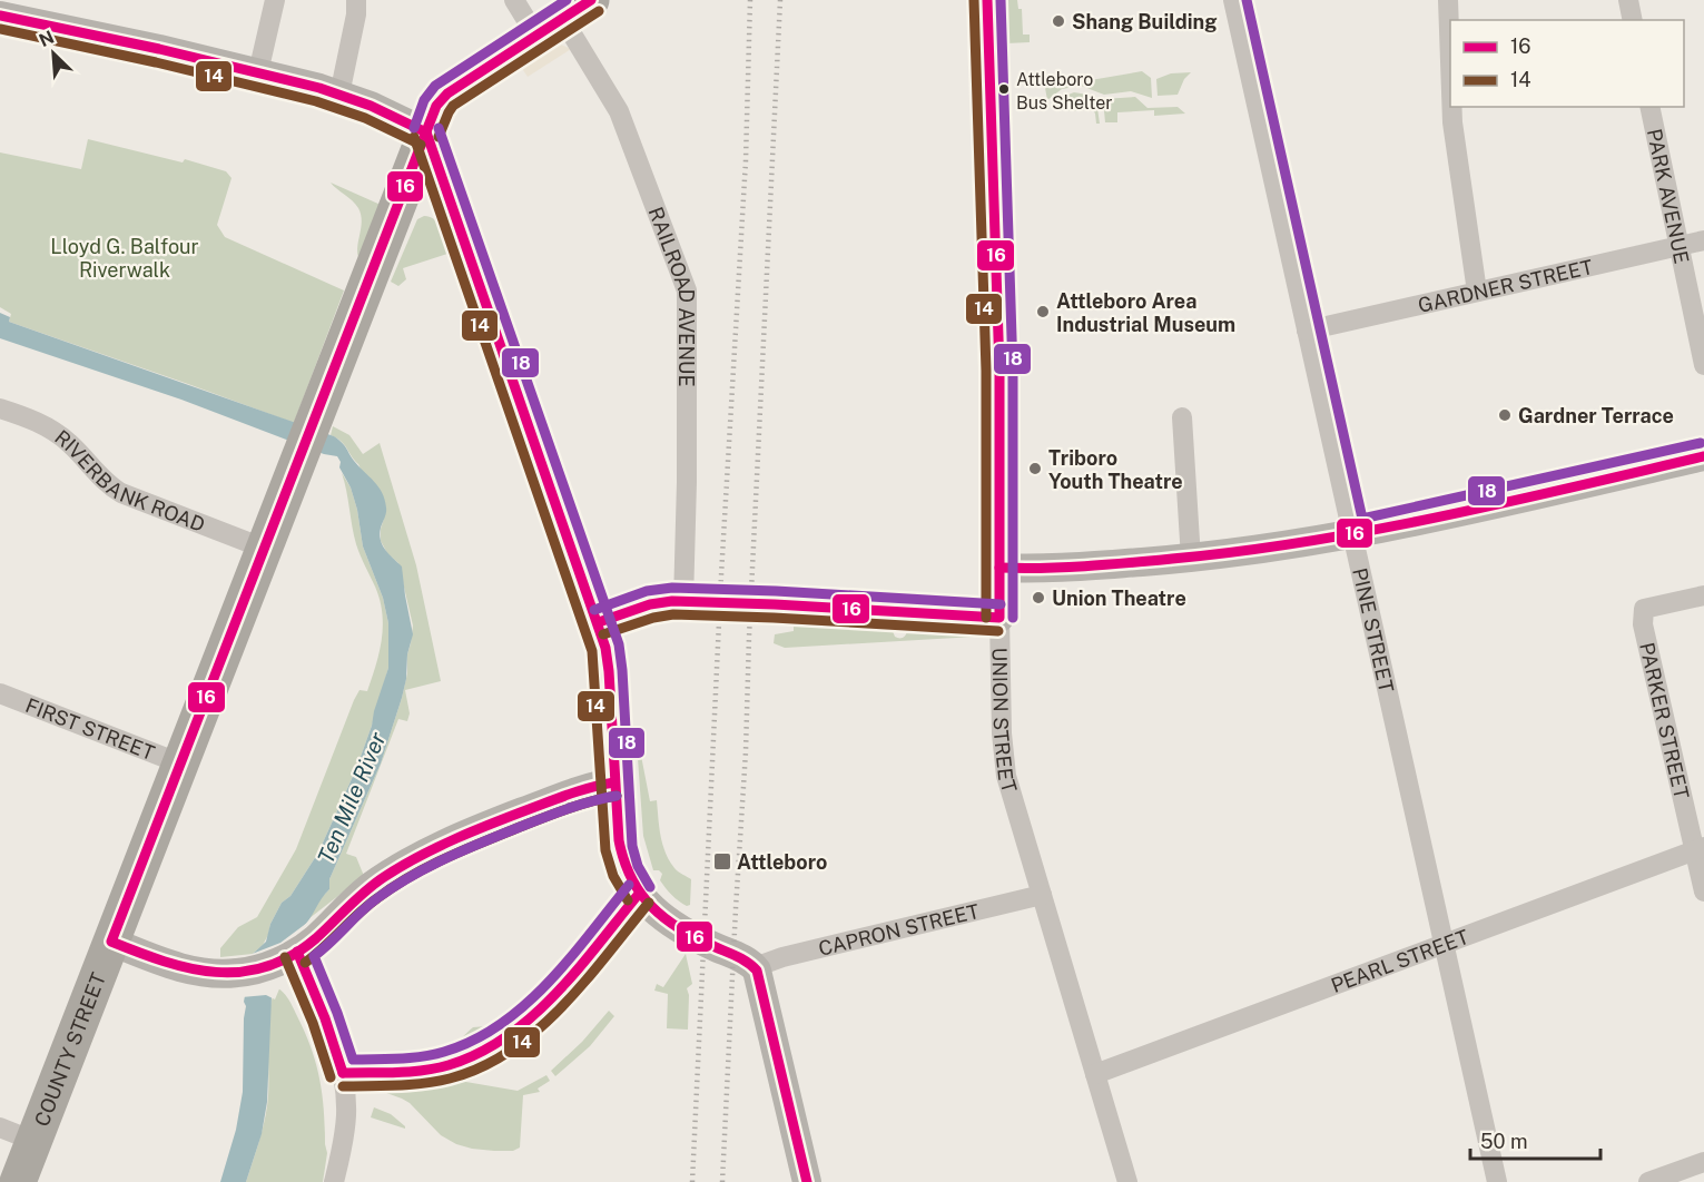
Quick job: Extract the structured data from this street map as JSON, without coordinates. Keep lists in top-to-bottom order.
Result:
{
  "streets": {
    "highway": ["COUNTY STREET"],
    "street": [
      "PARK AVENUE",
      "GARDNER STREET",
      "RAILROAD AVENUE",
      "RIVERBANK ROAD",
      "PINE STREET",
      "UNION STREET",
      "PARKER STREET",
      "FIRST STREET",
      "CAPRON STREET",
      "PEARL STREET"
    ]
  },
  "crossings": [
    ["PARK AVENUE", "GARDNER STREET"],
    ["GARDNER STREET", "PINE STREET"],
    ["RAILROAD AVENUE", "COUNTY STREET"],
    ["RIVERBANK ROAD", "COUNTY STREET"],
    ["PINE STREET", "PEARL STREET"],
    ["UNION STREET", "CAPRON STREET"],
    ["UNION STREET", "PEARL STREET"],
    ["PARKER STREET", "PEARL STREET"],
    ["FIRST STREET", "COUNTY STREET"]
  ],
  "water": ["Ten Mile River"],
  "parks": ["Lloyd G. Balfour Riverwalk"],
  "places": {
    "other": [
      "Shang Building",
      "Attleboro Bus Shelter",
      "Attleboro Area Industrial Museum",
      "Gardner Terrace",
      "Triboro Youth Theatre",
      "Union Theatre"
    ],
    "transit": ["Attleboro"]
  },
  "lines": ["transit line 16", "transit line 14", "transit line 18"],
  "legend": ["16", "14"],
  "scale_bar": "50 m",
  "north": "top left"
}
